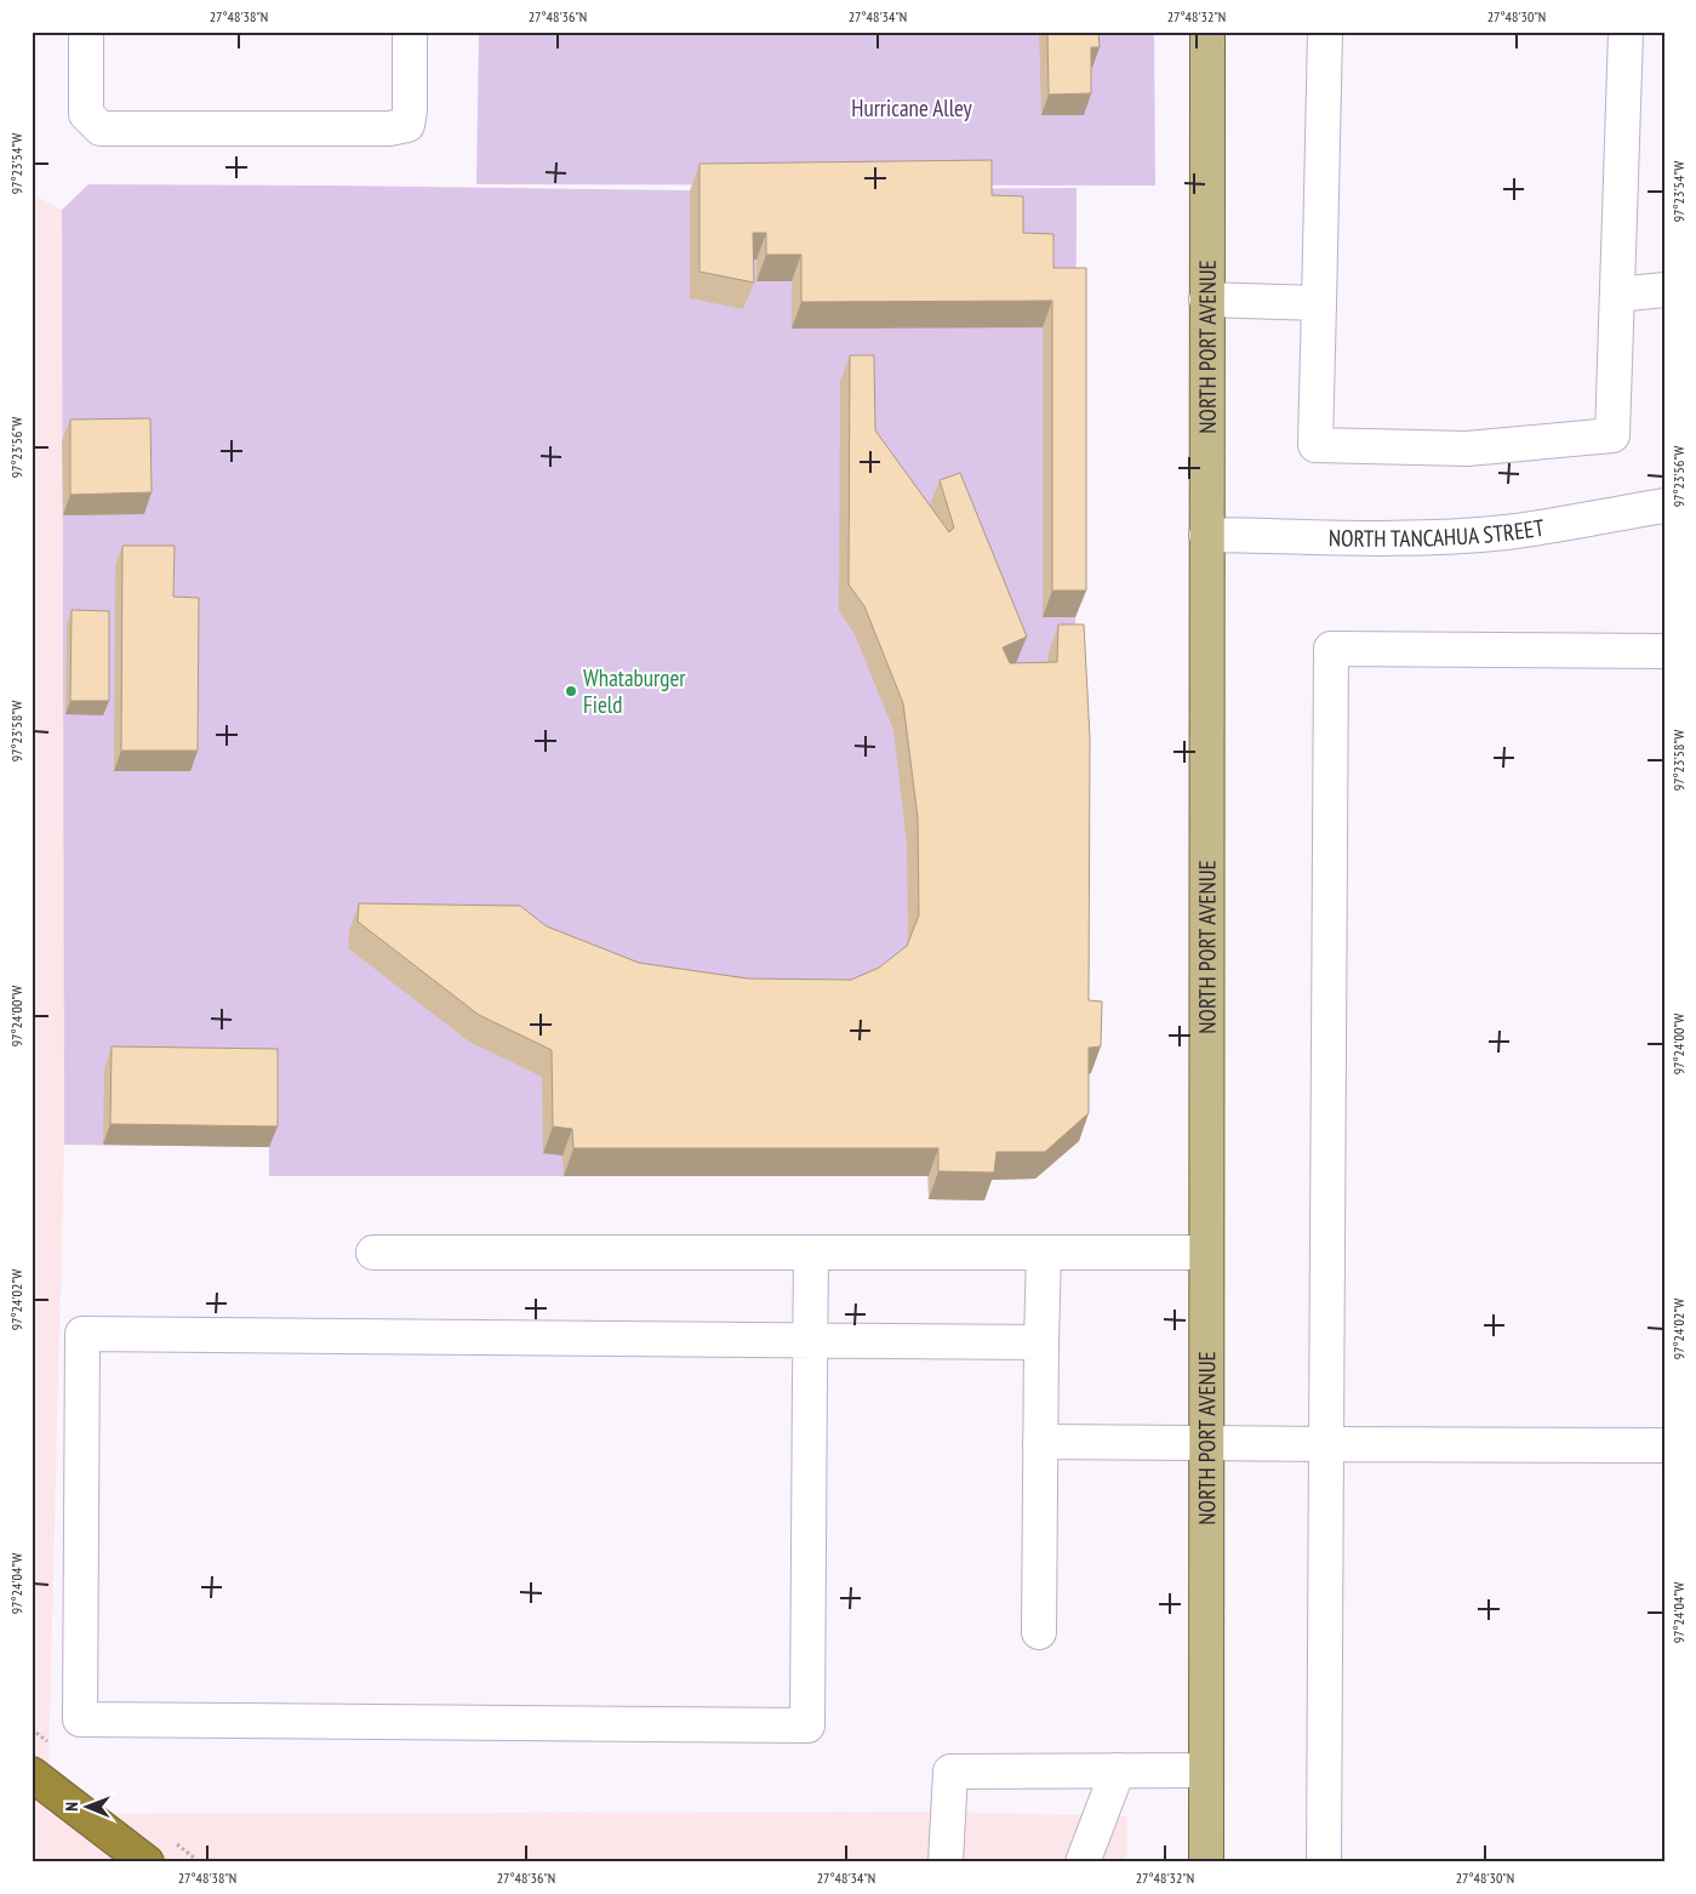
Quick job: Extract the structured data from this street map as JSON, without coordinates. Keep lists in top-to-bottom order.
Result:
{
  "streets": {
    "main road": ["NORTH PORT AVENUE"],
    "street": ["NORTH TANCAHUA STREET"]
  },
  "crossings": [
    ["NORTH PORT AVENUE", "NORTH TANCAHUA STREET"]
  ],
  "parks": ["Hurricane Alley"],
  "places": ["Whataburger Field"],
  "north": "left",
  "coordinates": [
    "27°48'38\"N",
    "27°48'36\"N",
    "27°48'34\"N",
    "27°48'32\"N",
    "27°48'30\"N",
    "97°23'54\"W",
    "97°23'56\"W",
    "97°23'58\"W",
    "97°24'00\"W",
    "97°24'02\"W",
    "97°24'04\"W"
  ]
}
